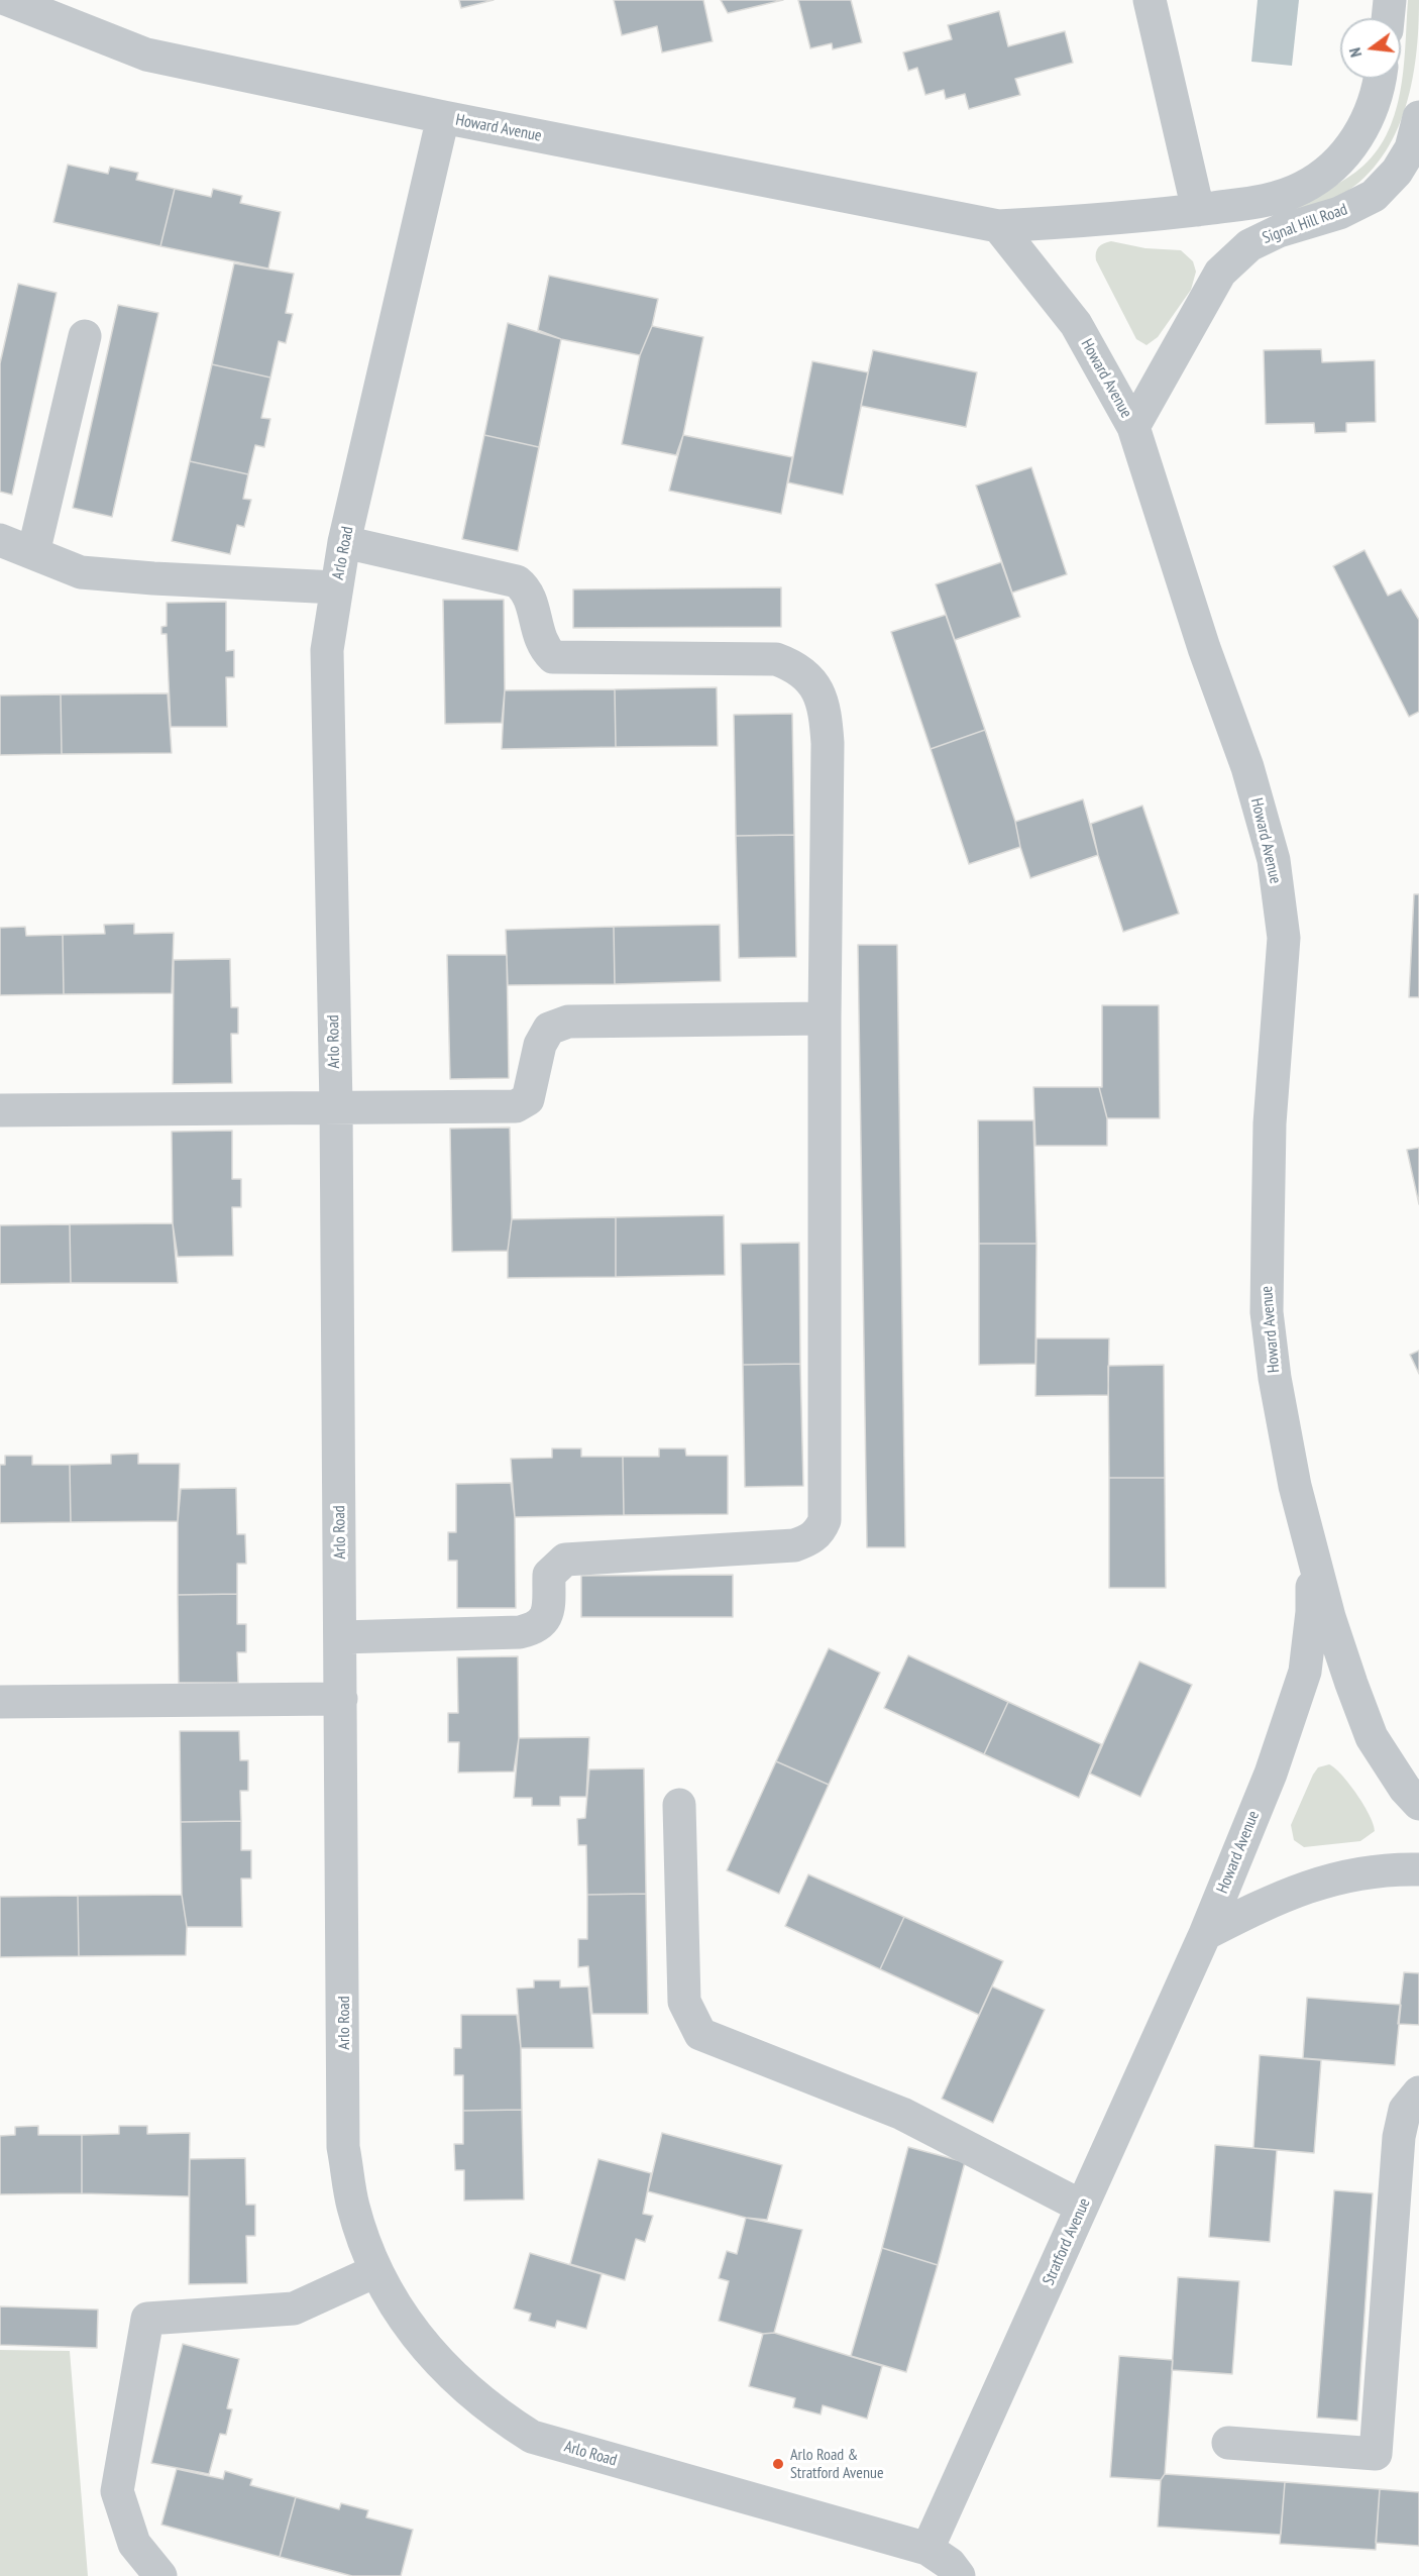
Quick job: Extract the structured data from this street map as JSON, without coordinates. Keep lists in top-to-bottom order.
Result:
{
  "streets": {
    "street": [
      "Howard Avenue",
      "Signal Hill Road",
      "Arlo Road",
      "Stratford Avenue"
    ]
  },
  "crossings": [
    ["Howard Avenue", "Signal Hill Road"],
    ["Howard Avenue", "Arlo Road"],
    ["Howard Avenue", "Stratford Avenue"],
    ["Arlo Road", "Stratford Avenue"]
  ],
  "places": ["Arlo Road & Stratford Avenue"],
  "north": "left"
}
